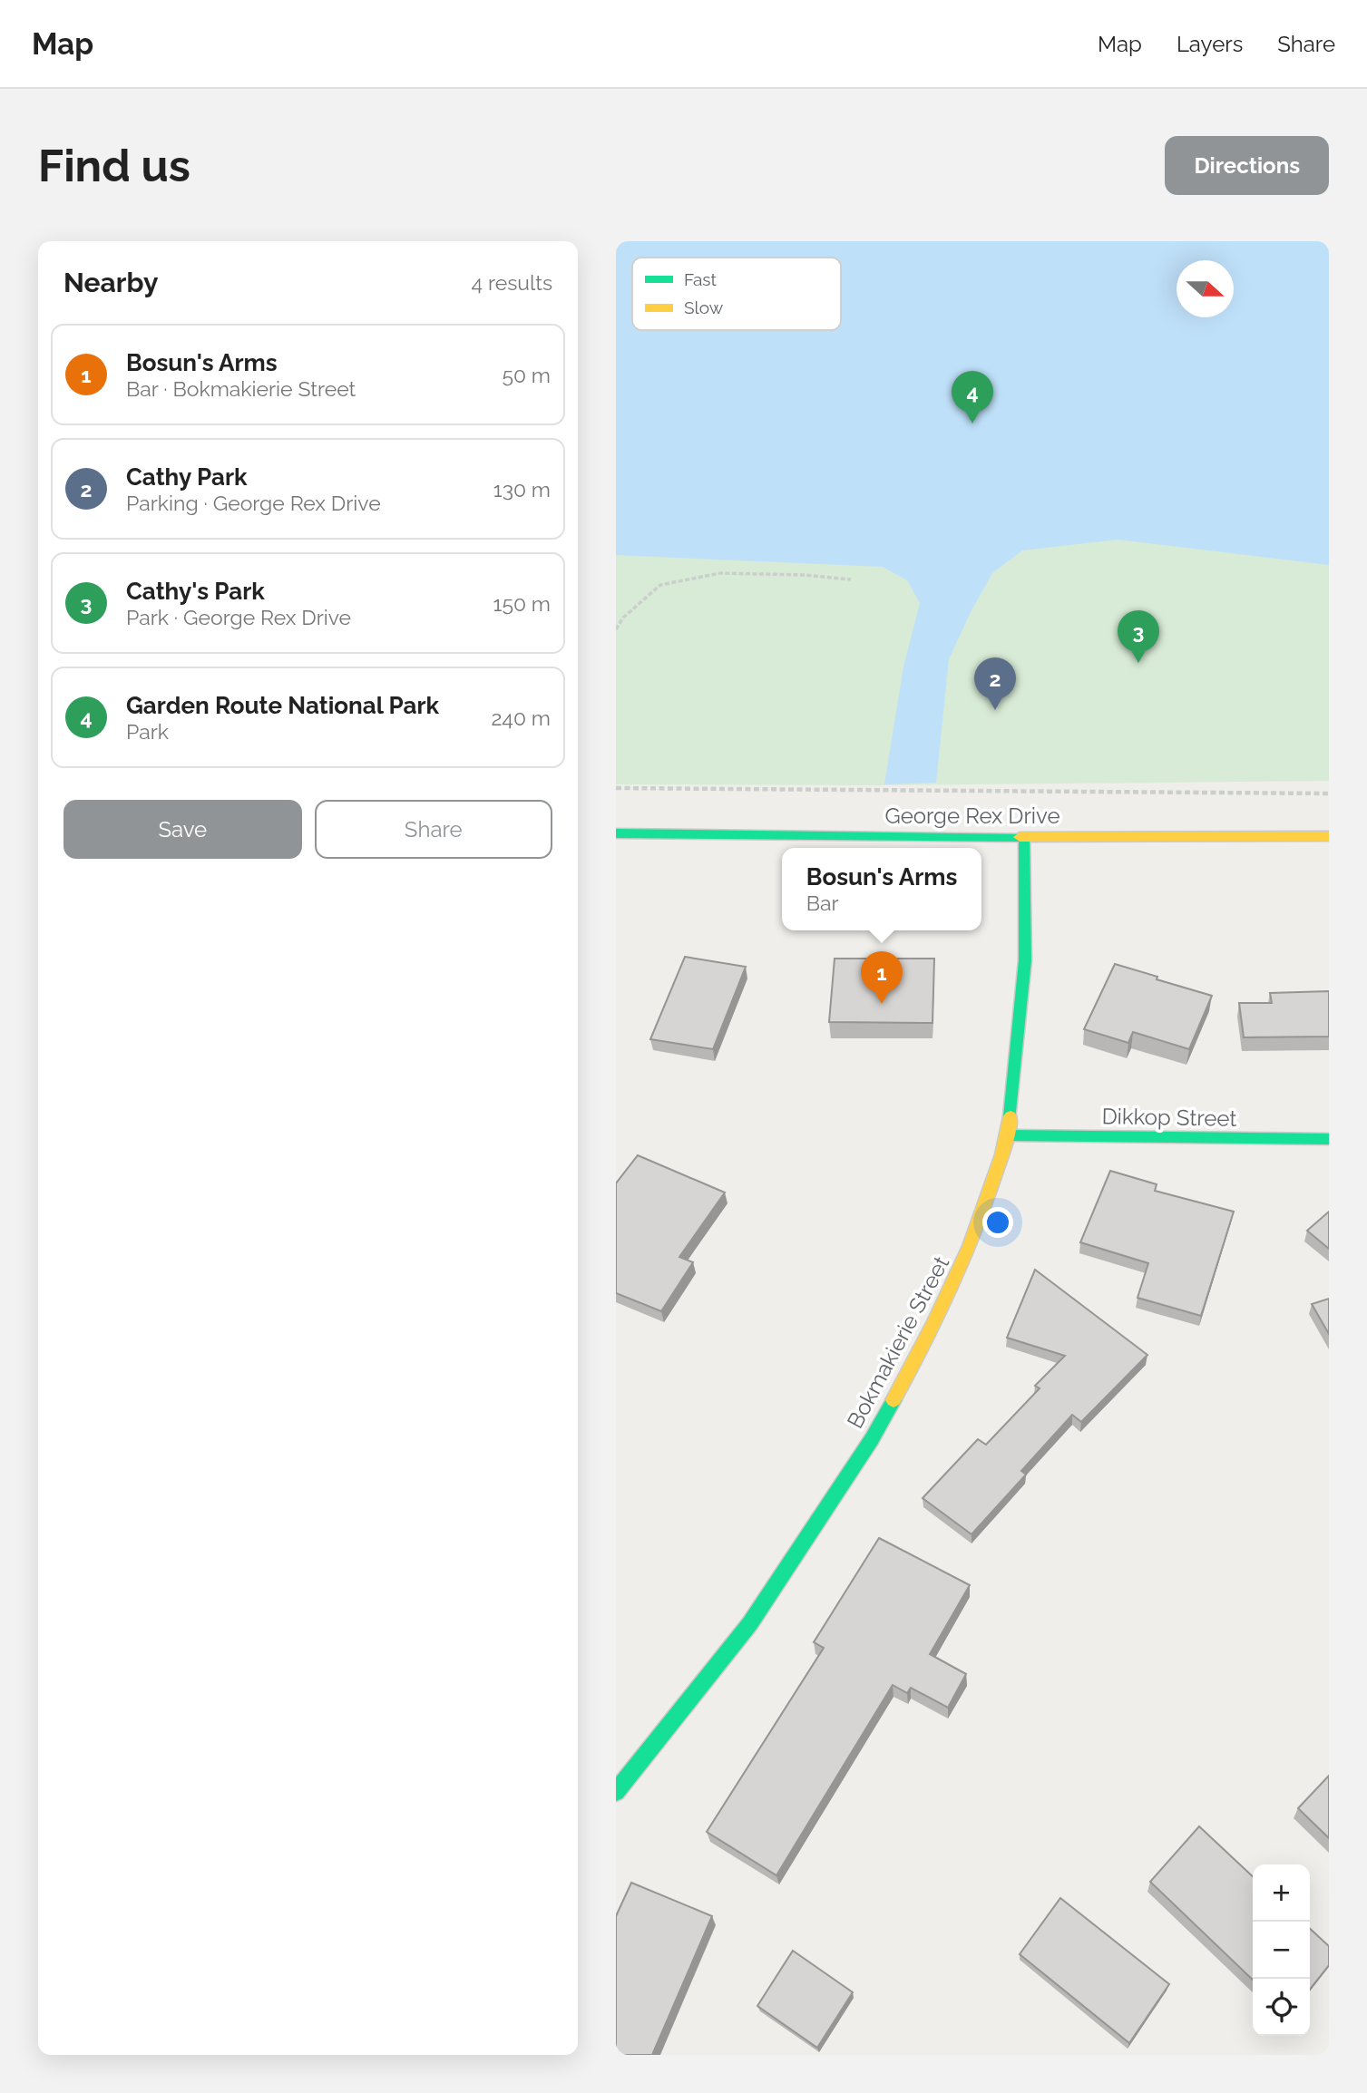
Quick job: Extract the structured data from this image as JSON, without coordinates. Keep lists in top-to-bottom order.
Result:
{
  "streets": {
    "street": ["George Rex Drive", "Dikkop Street", "Bokmakierie Street"]
  },
  "crossings": [
    ["George Rex Drive", "Bokmakierie Street"],
    ["Dikkop Street", "Bokmakierie Street"]
  ],
  "legend": ["Fast", "Slow"],
  "north": "right",
  "page": {
    "header": "Map",
    "nav": ["Map", "Layers", "Share"],
    "buttons": [
      "Directions",
      ["Save", "Share"]
    ],
    "title": "Find us",
    "heading": ["Nearby", "4 results"],
    "list": [
      {
        "mark": "1",
        "name": "Bosun's Arms",
        "note": "Bar · Bokmakierie Street",
        "value": "50 m"
      },
      {
        "mark": "2",
        "name": "Cathy Park",
        "note": "Parking · George Rex Drive",
        "value": "130 m"
      },
      {
        "mark": "3",
        "name": "Cathy's Park",
        "note": "Park · George Rex Drive",
        "value": "150 m"
      },
      {
        "mark": "4",
        "name": "Garden Route National Park",
        "note": "Park",
        "value": "240 m"
      }
    ],
    "pins": [
      "4",
      "3",
      "2",
      "1"
    ],
    "popup": ["Bosun's Arms", "Bar"],
    "map_buttons": ["+", "−"]
  }
}
